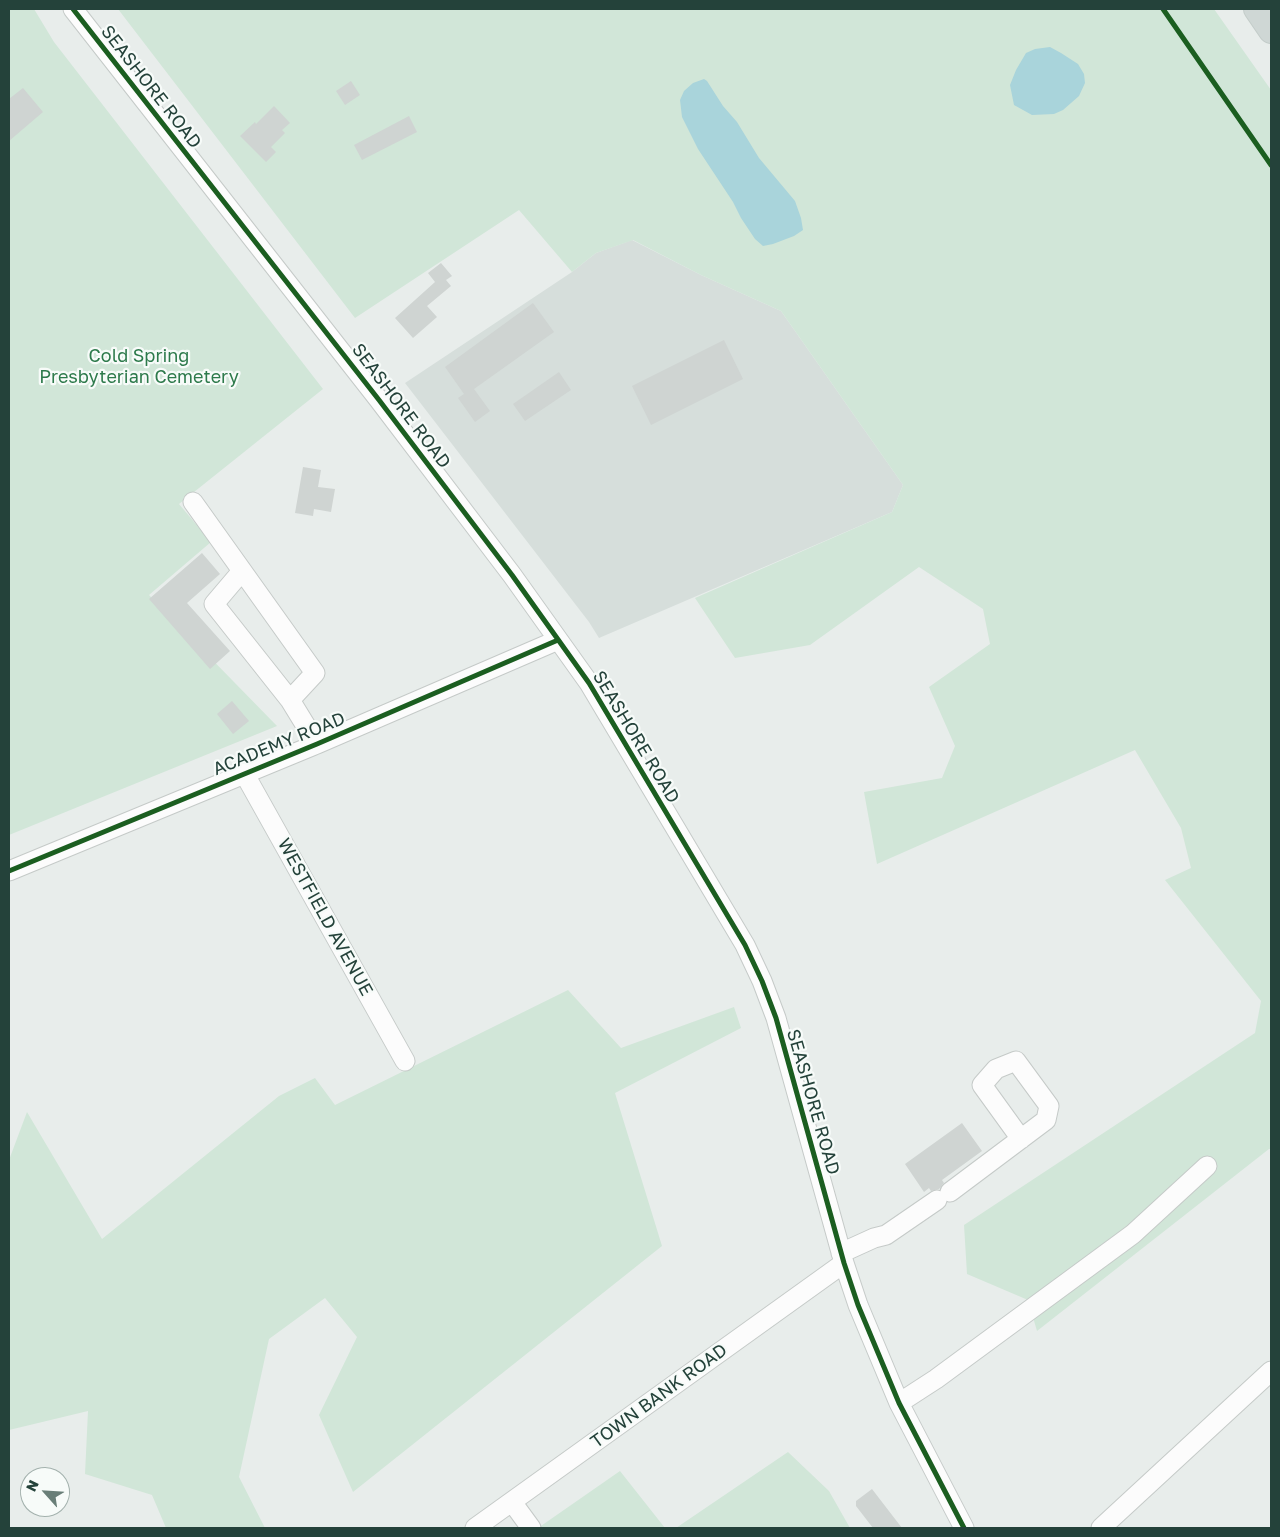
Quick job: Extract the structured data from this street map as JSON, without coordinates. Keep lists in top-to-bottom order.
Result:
{
  "streets": {
    "street": [
      "SEASHORE ROAD",
      "ACADEMY ROAD",
      "WESTFIELD AVENUE",
      "TOWN BANK ROAD"
    ]
  },
  "crossings": [
    ["SEASHORE ROAD", "ACADEMY ROAD"],
    ["SEASHORE ROAD", "TOWN BANK ROAD"],
    ["ACADEMY ROAD", "WESTFIELD AVENUE"]
  ],
  "parks": ["Cold Spring Presbyterian Cemetery"],
  "north": "top left"
}
